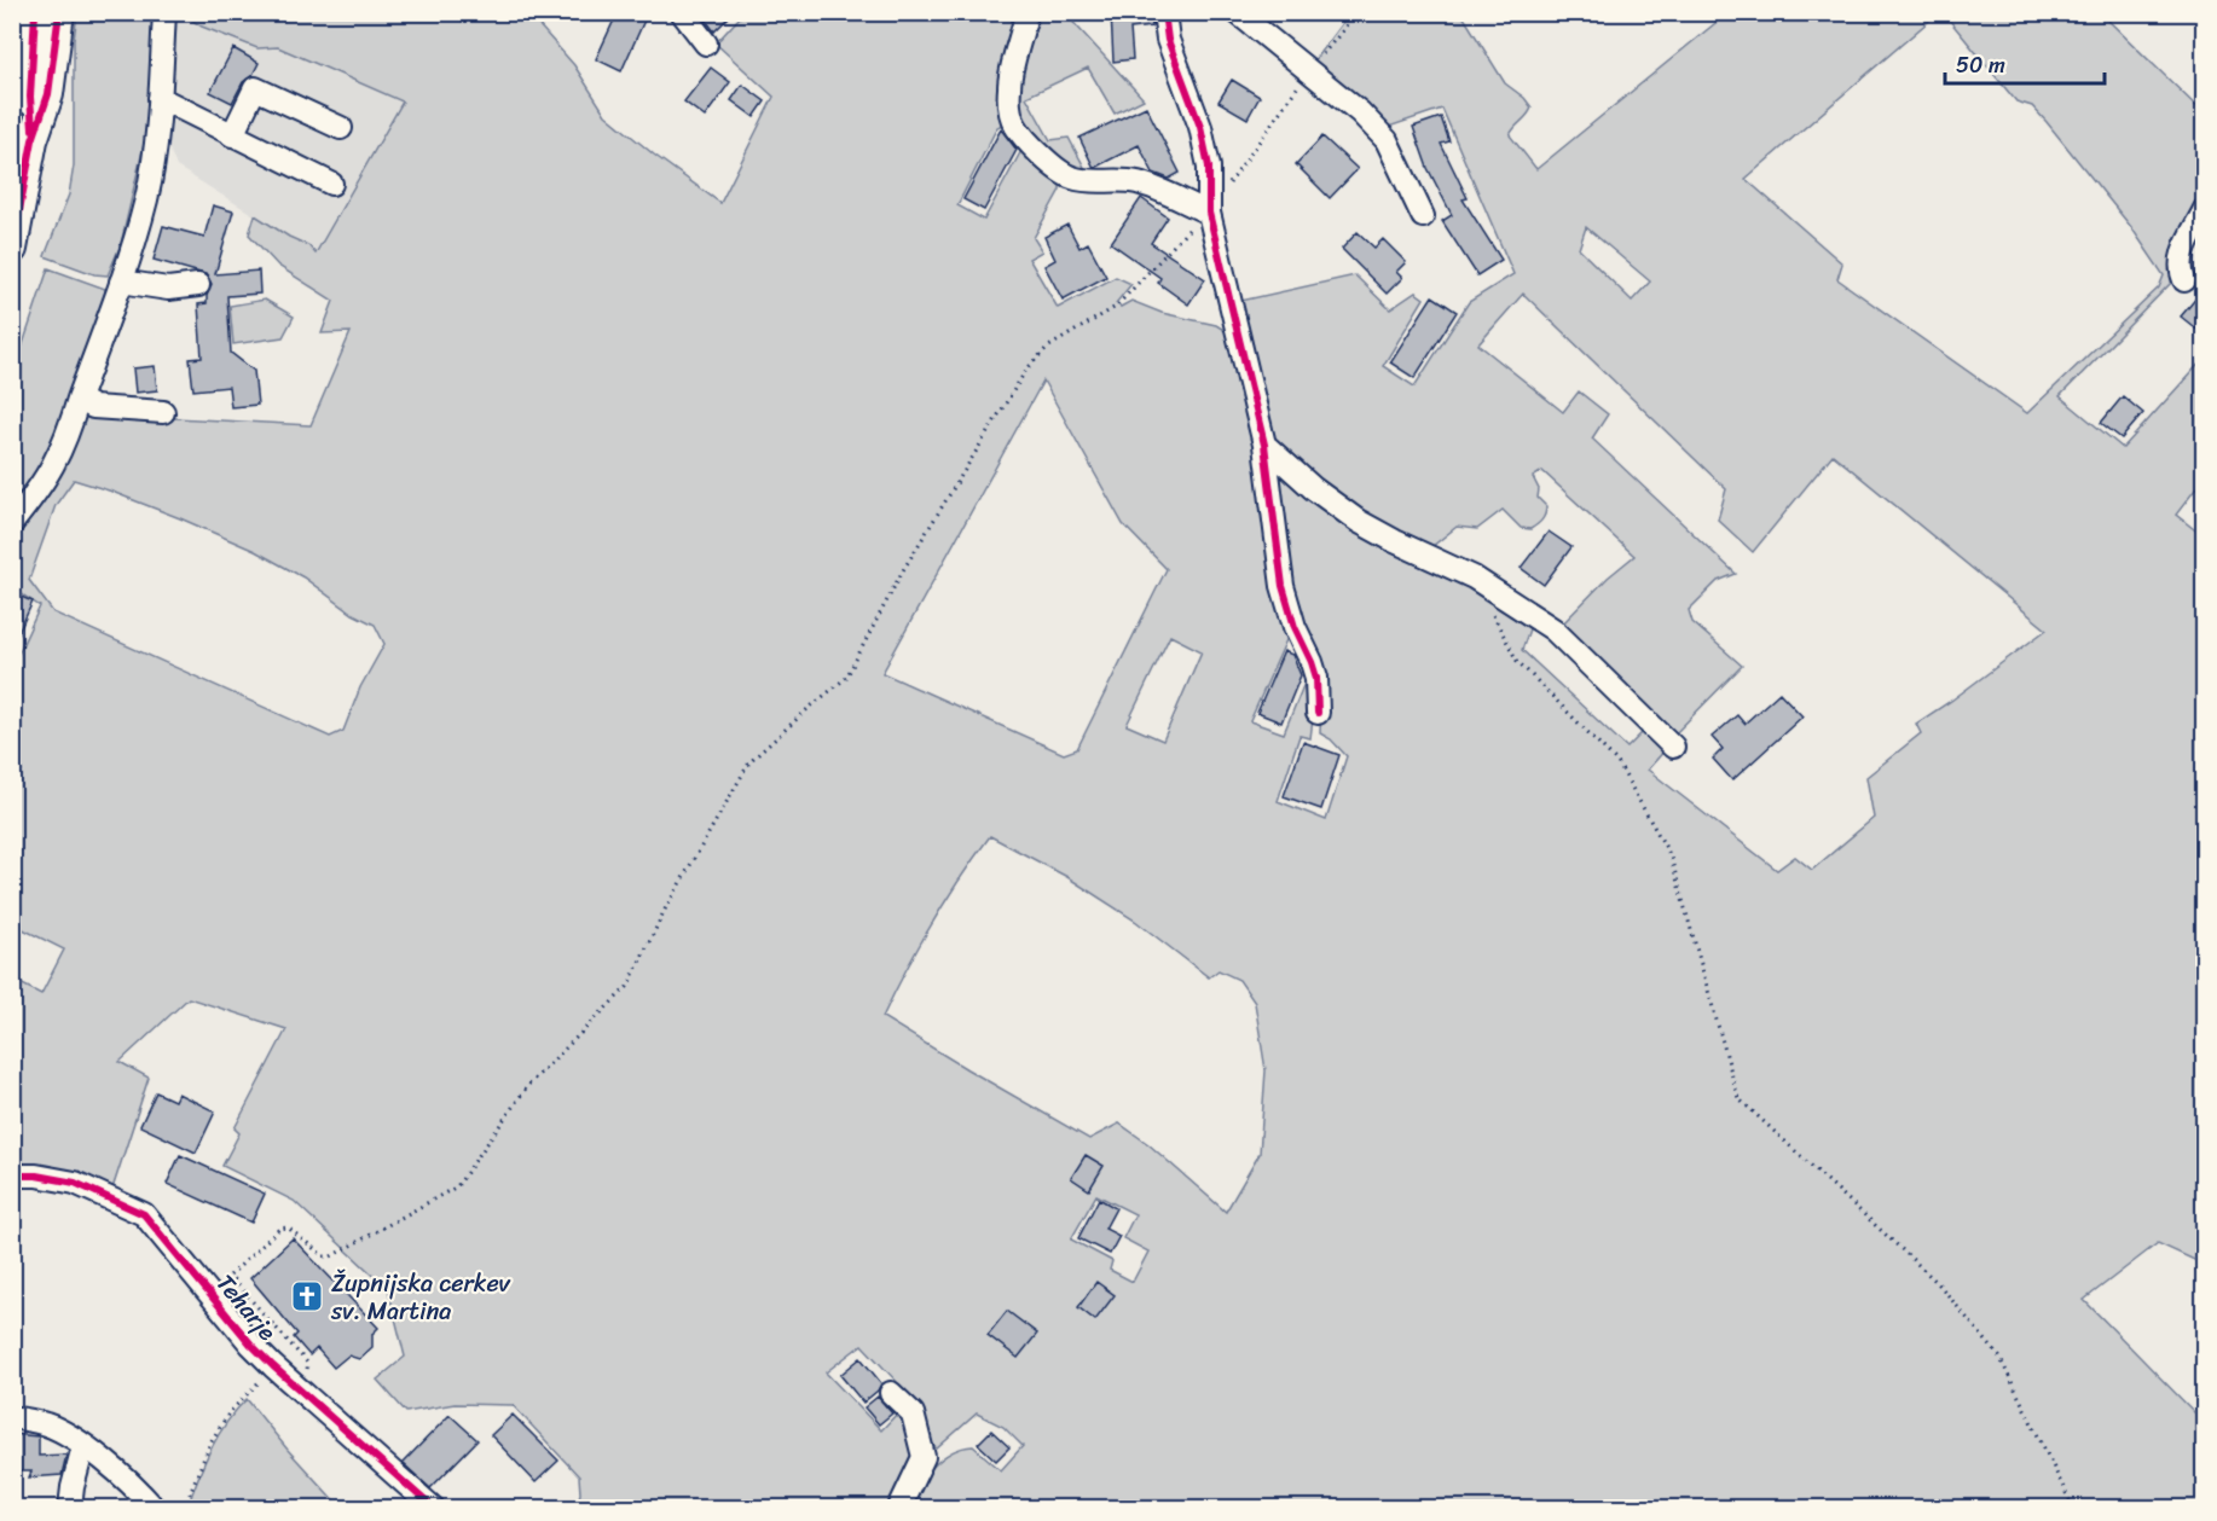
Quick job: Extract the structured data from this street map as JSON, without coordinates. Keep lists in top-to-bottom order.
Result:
{
  "streets": {
    "street": ["Teharje"]
  },
  "places": {
    "church": ["Župnijska cerkev sv. Martina"]
  },
  "scale_bar": "50 m"
}
